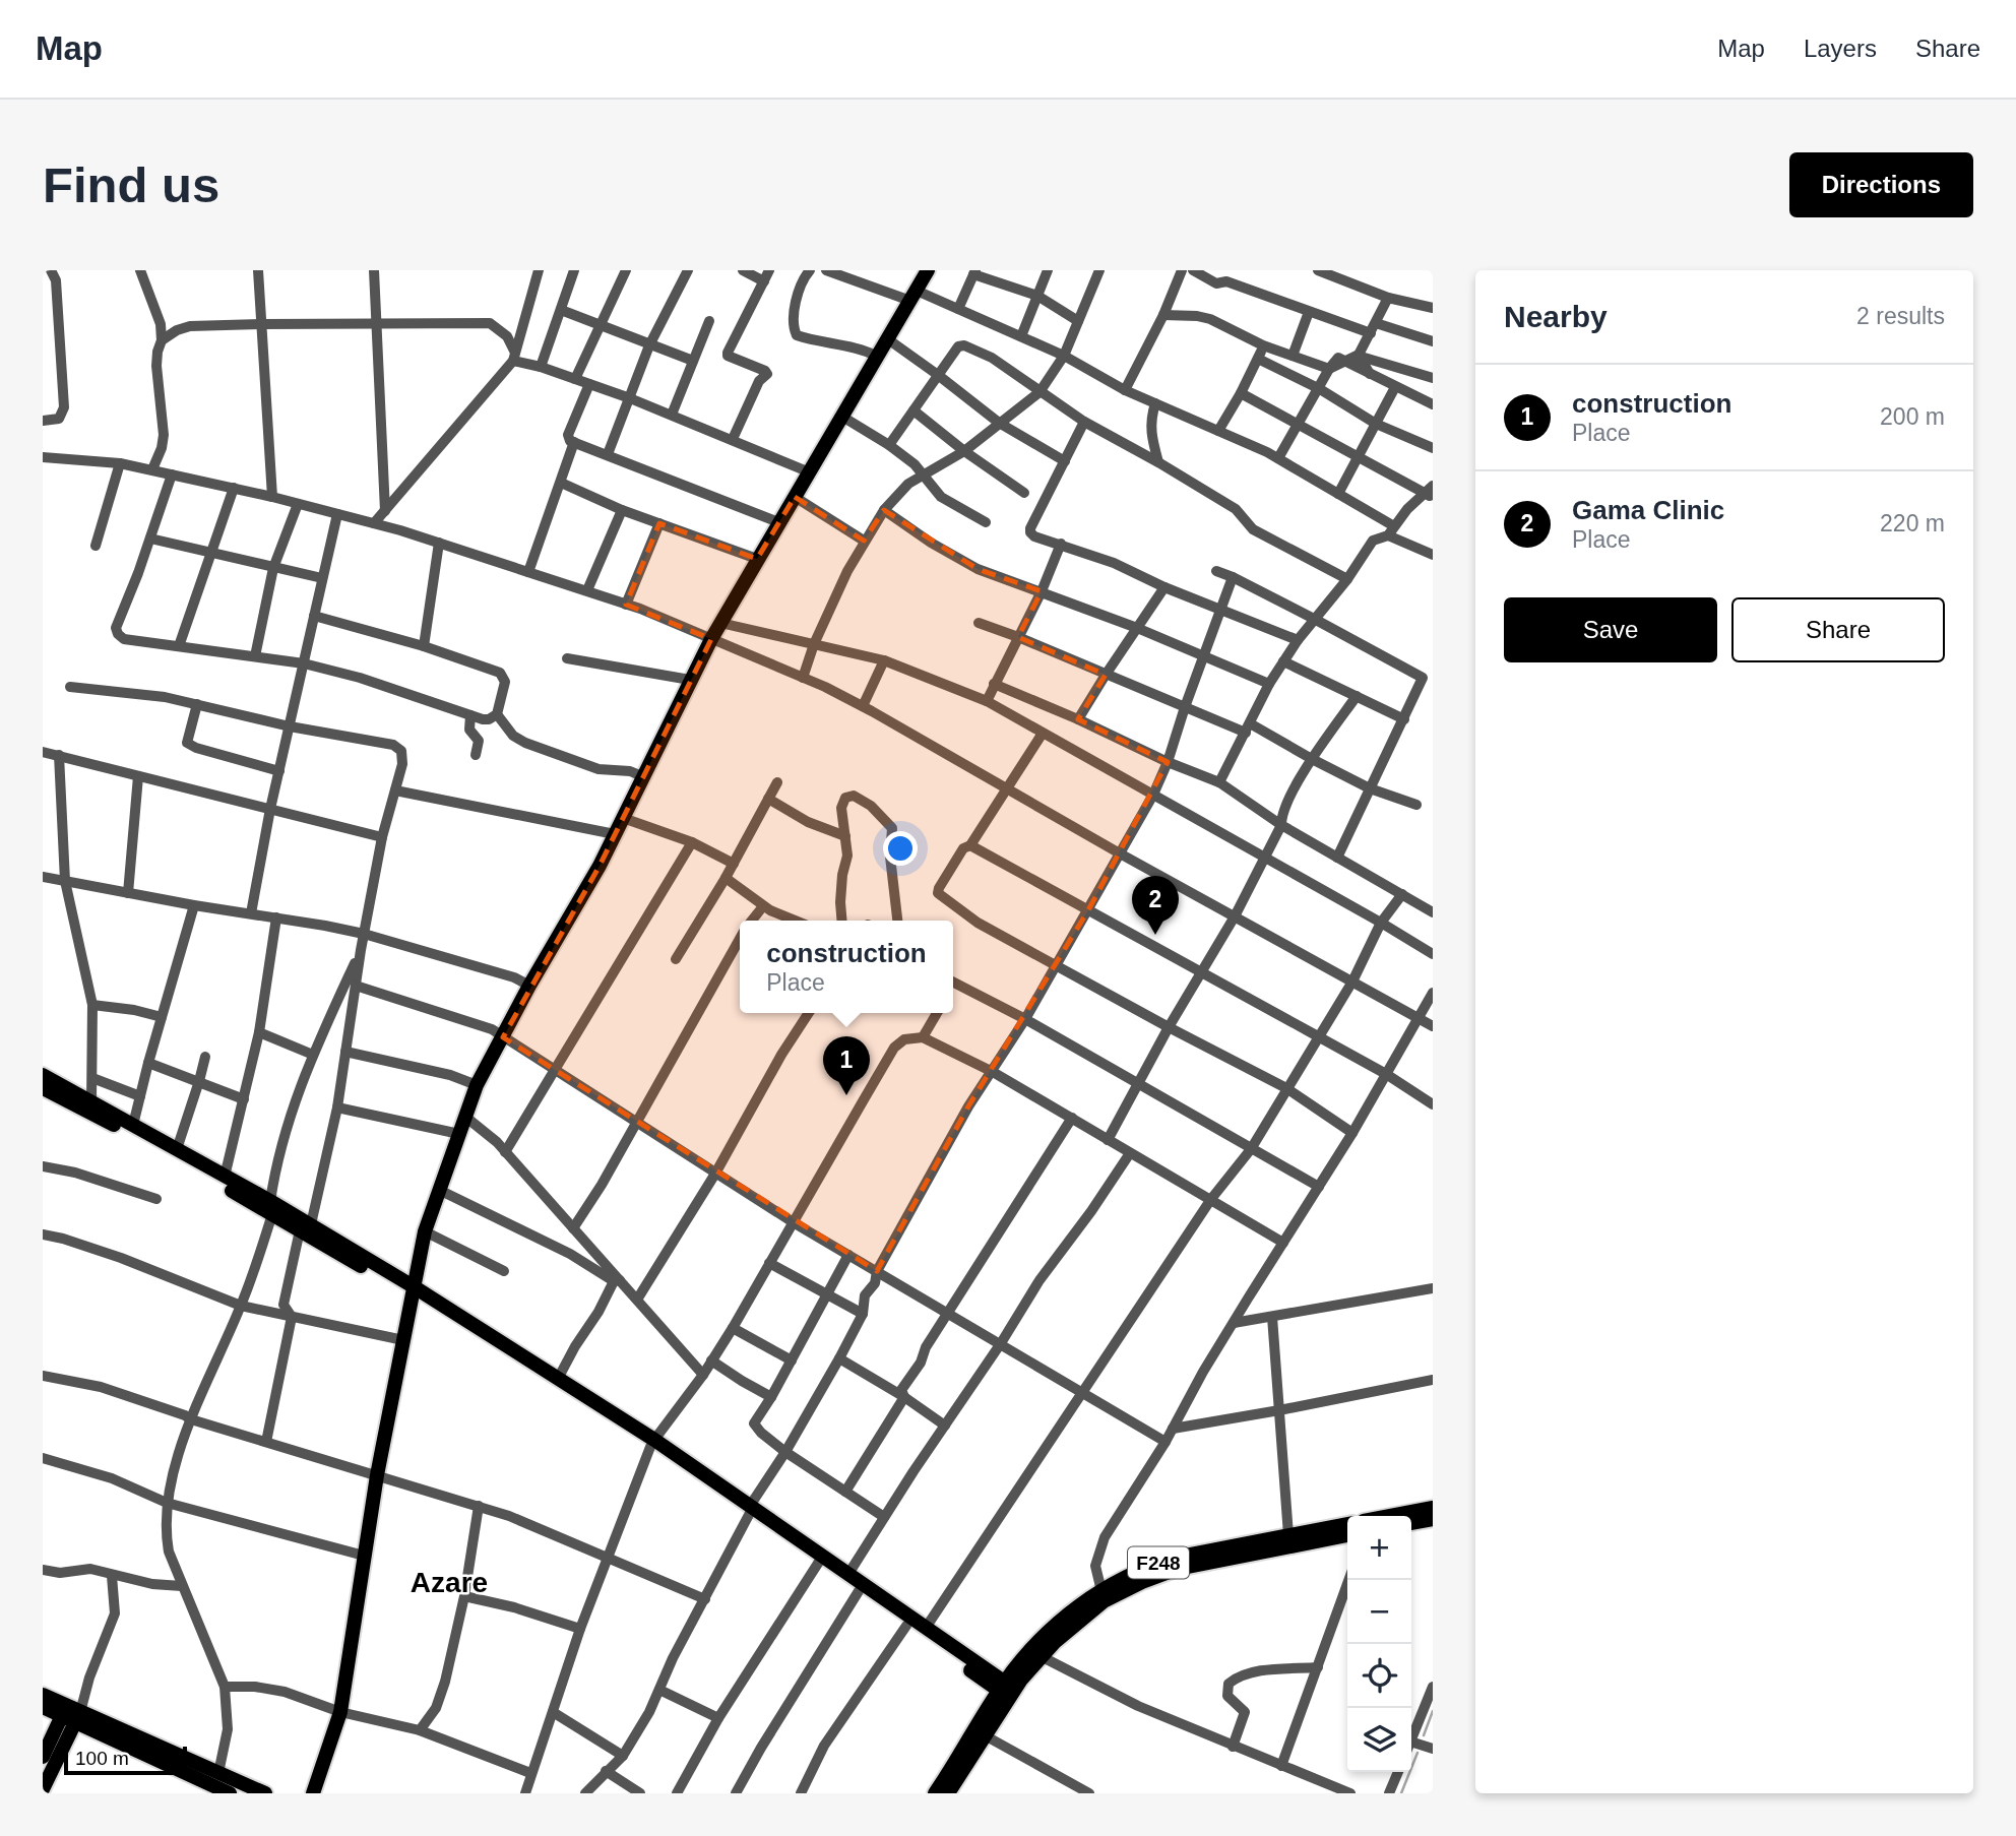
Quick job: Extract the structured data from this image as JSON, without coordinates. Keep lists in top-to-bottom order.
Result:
{
  "streets": {
    "main road": ["F248"]
  },
  "districts": ["Azare"],
  "scale_bar": "100 m",
  "page": {
    "header": "Map",
    "nav": ["Map", "Layers", "Share"],
    "buttons": [
      "Directions",
      ["Save", "Share"]
    ],
    "title": "Find us",
    "heading": ["Nearby", "2 results"],
    "list": [
      {
        "mark": "1",
        "name": "construction",
        "note": "Place",
        "value": "200 m"
      },
      {
        "mark": "2",
        "name": "Gama Clinic",
        "note": "Place",
        "value": "220 m"
      }
    ],
    "pins": ["2", "1"],
    "popup": ["construction", "Place"],
    "map_buttons": ["+", "−"],
    "scale": "100 m"
  }
}
